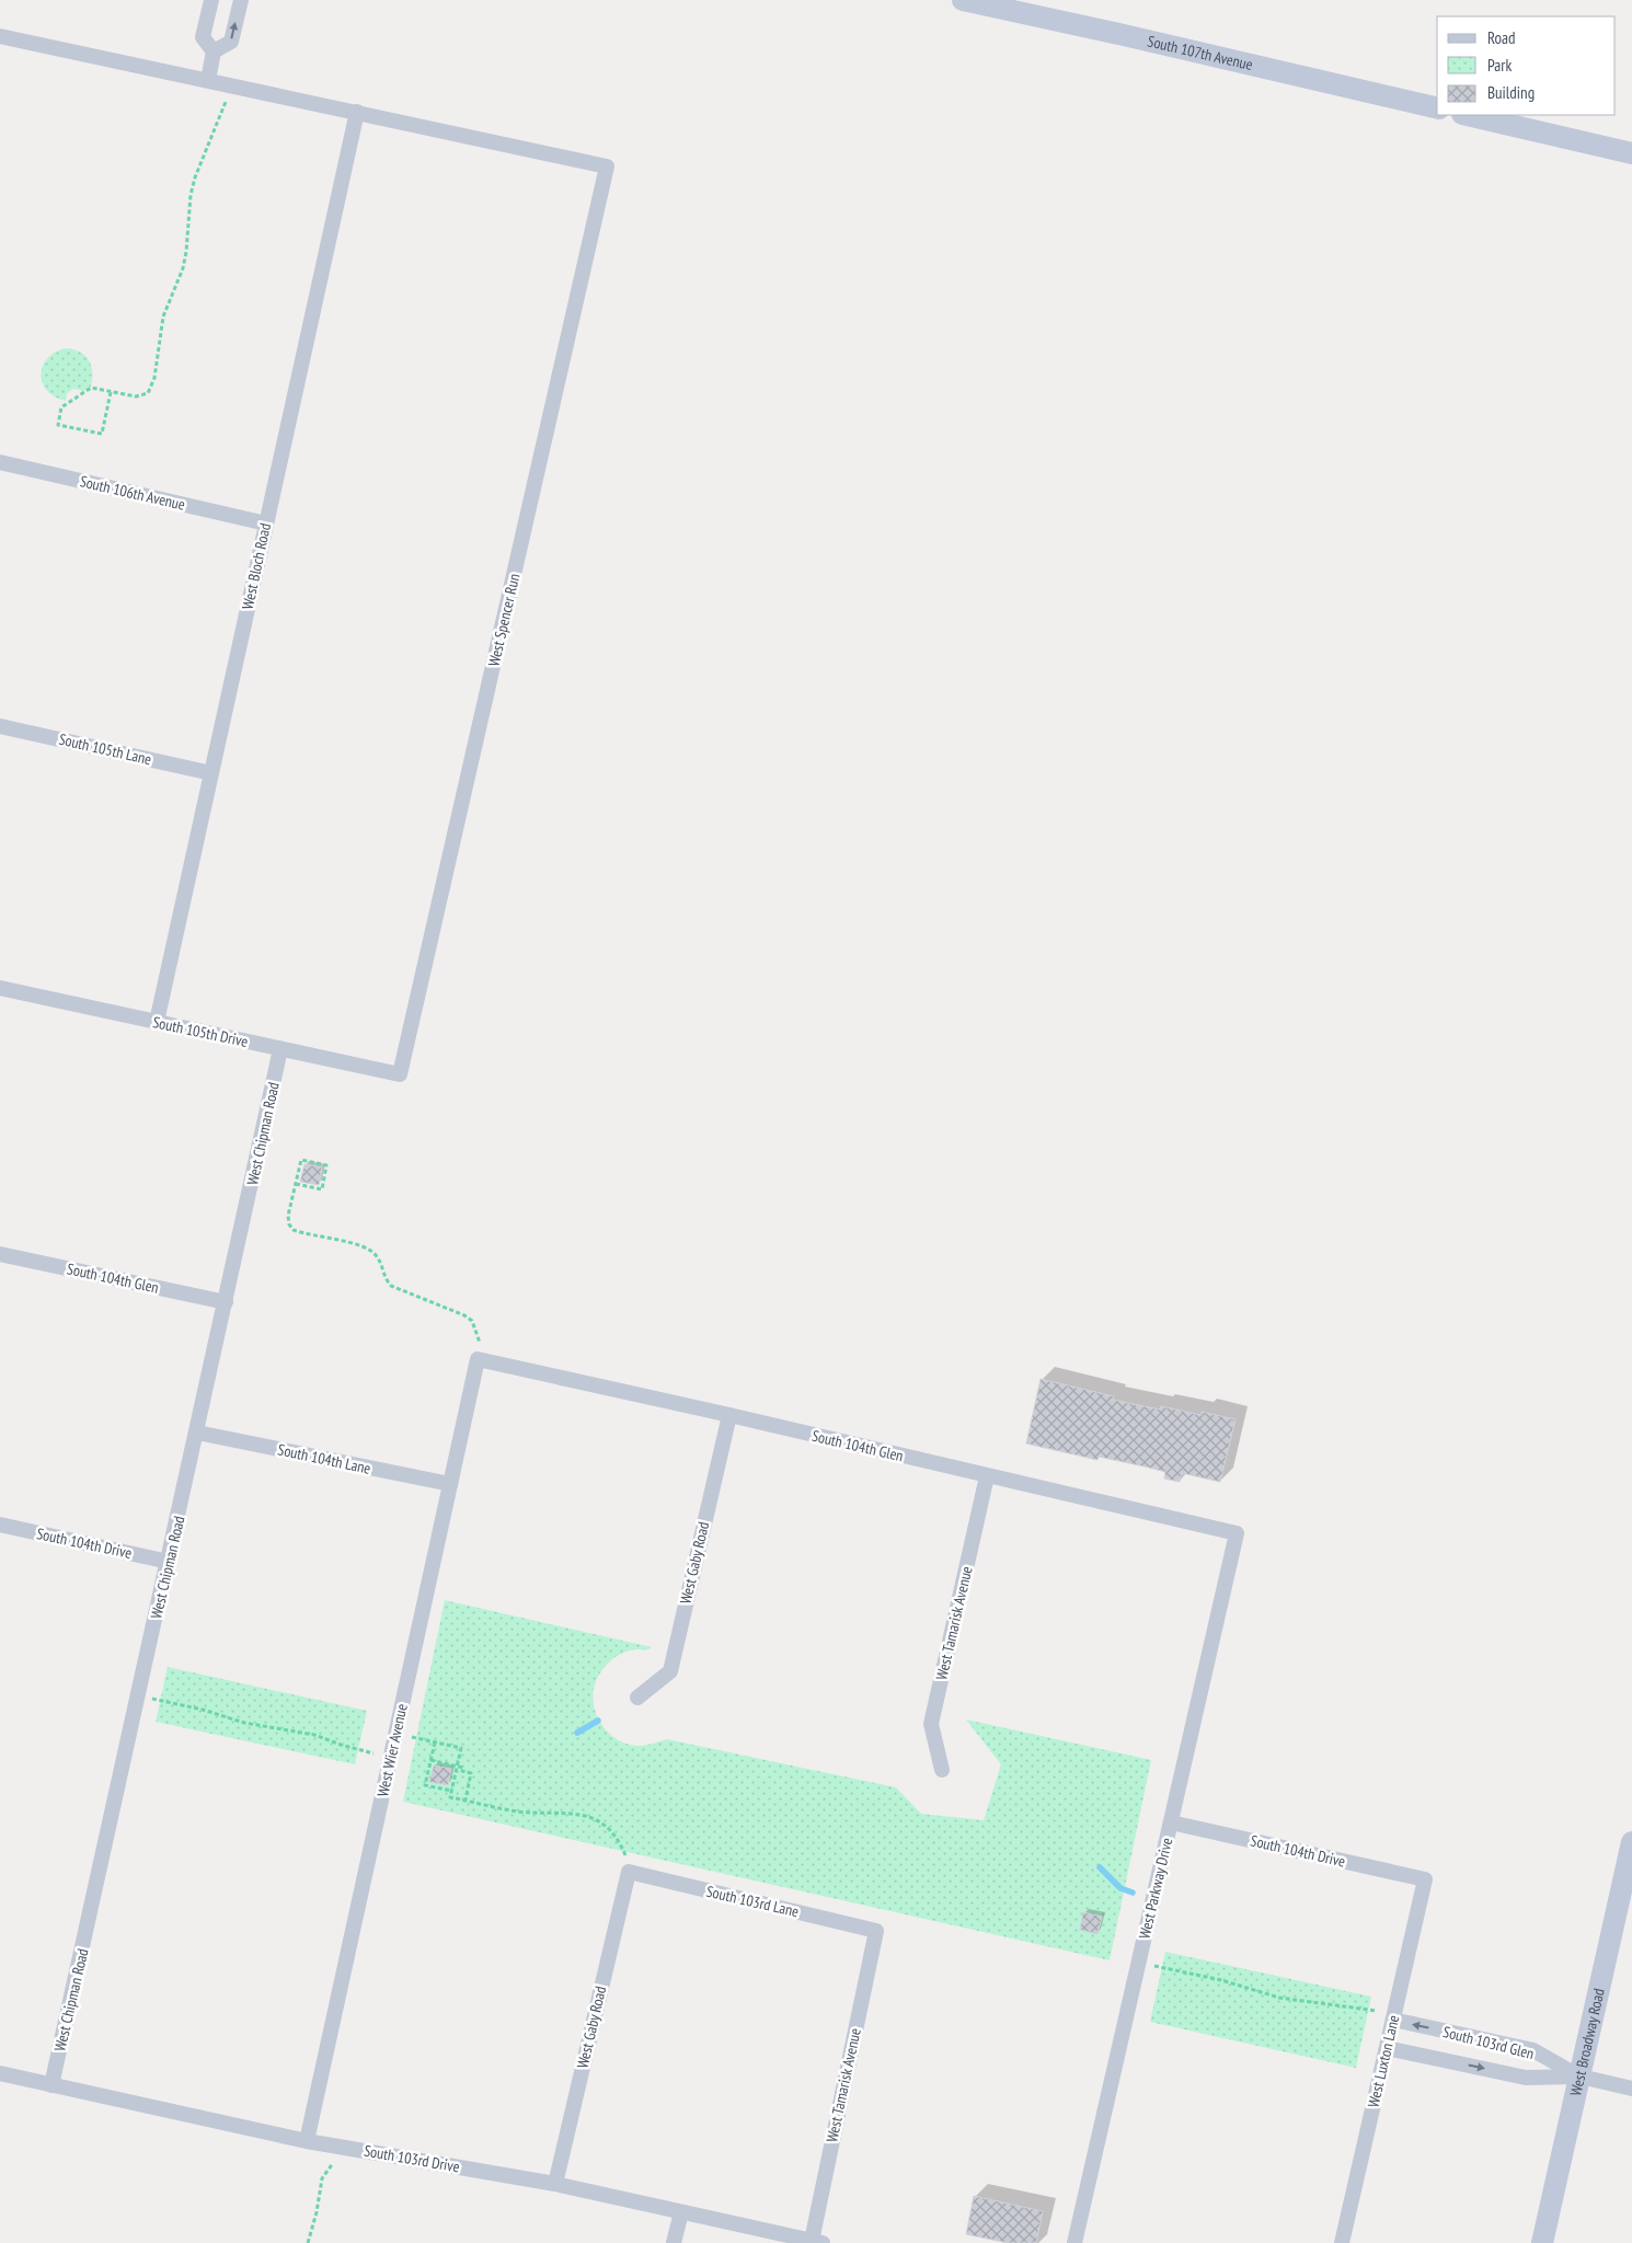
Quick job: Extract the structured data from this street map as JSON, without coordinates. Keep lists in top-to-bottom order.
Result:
{
  "streets": {
    "main road": ["South 107th Avenue", "West Broadway Road"],
    "street": [
      "South 106th Avenue",
      "West Bloch Road",
      "West Spencer Run",
      "South 105th Lane",
      "South 105th Drive",
      "West Chipman Road",
      "South 104th Glen",
      "South 104th Lane",
      "South 104th Drive",
      "West Gaby Road",
      "West Tamarisk Avenue",
      "West Wier Avenue",
      "West Parkway Drive",
      "South 103rd Lane",
      "South 103rd Glen",
      "West Luxton Lane",
      "South 103rd Drive"
    ]
  },
  "crossings": [
    ["South 106th Avenue", "West Bloch Road"],
    ["West Bloch Road", "West Spencer Run"],
    ["West Bloch Road", "South 105th Lane"],
    ["West Bloch Road", "South 105th Drive"],
    ["West Spencer Run", "South 105th Drive"],
    ["South 105th Drive", "West Chipman Road"],
    ["West Chipman Road", "South 104th Glen"],
    ["West Chipman Road", "South 104th Lane"],
    ["West Chipman Road", "South 104th Drive"],
    ["West Chipman Road", "South 103rd Drive"],
    ["South 104th Glen", "West Gaby Road"],
    ["South 104th Glen", "West Tamarisk Avenue"],
    ["South 104th Glen", "West Wier Avenue"],
    ["South 104th Glen", "West Parkway Drive"],
    ["South 104th Lane", "West Wier Avenue"],
    ["South 104th Drive", "West Parkway Drive"],
    ["South 104th Drive", "West Luxton Lane"],
    ["West Gaby Road", "South 103rd Lane"],
    ["West Gaby Road", "South 103rd Drive"],
    ["West Tamarisk Avenue", "South 103rd Lane"],
    ["West Tamarisk Avenue", "South 103rd Drive"],
    ["West Wier Avenue", "South 103rd Drive"],
    ["South 103rd Glen", "West Broadway Road"],
    ["South 103rd Glen", "West Luxton Lane"]
  ],
  "legend": ["Road", "Park", "Building"]
}
